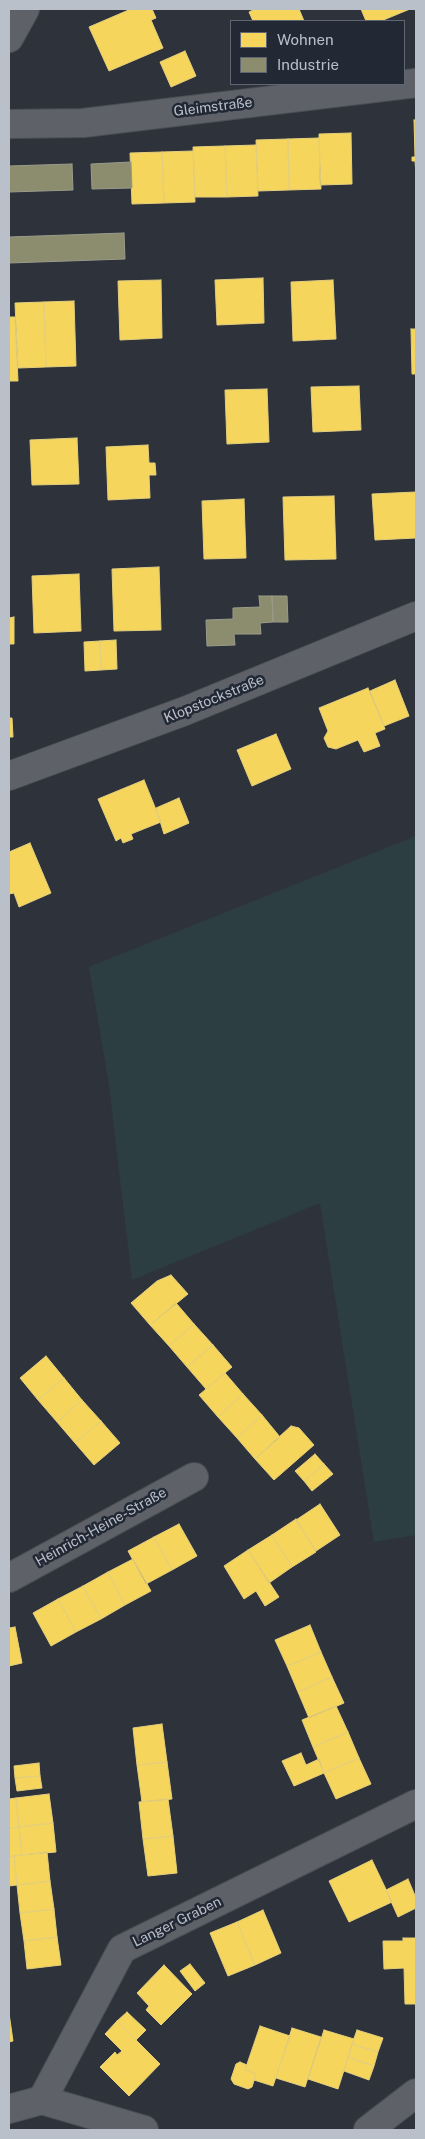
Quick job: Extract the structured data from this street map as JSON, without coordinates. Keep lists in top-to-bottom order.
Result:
{
  "streets": {
    "street": [
      "Gleimstraße",
      "Klopstockstraße",
      "Heinrich-Heine-Straße",
      "Langer Graben"
    ]
  },
  "legend": ["Wohnen", "Industrie"]
}
